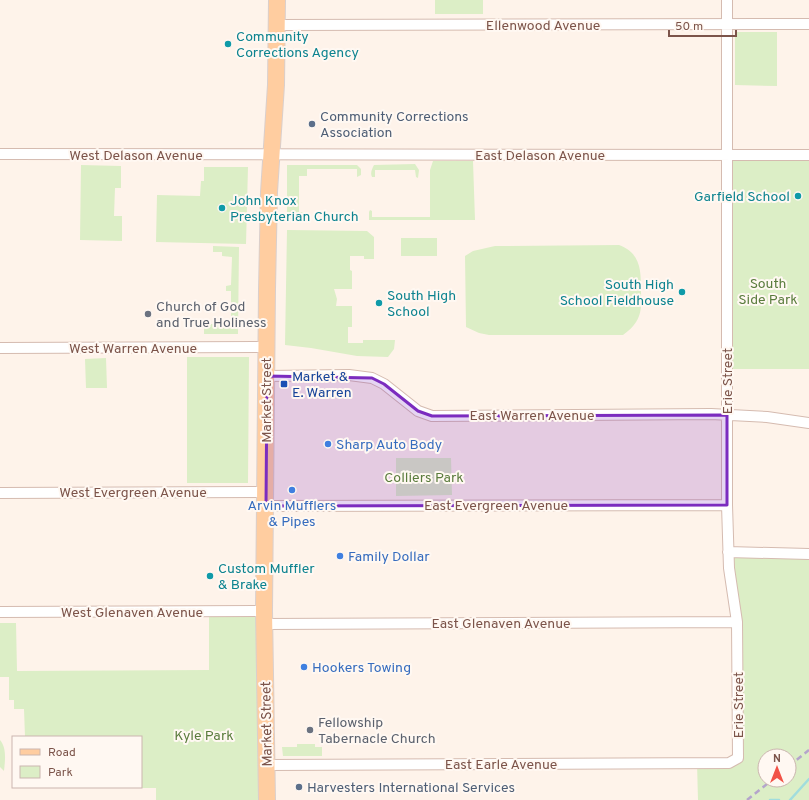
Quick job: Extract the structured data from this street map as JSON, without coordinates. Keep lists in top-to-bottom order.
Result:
{
  "streets": {
    "main road": ["Market Street"],
    "street": [
      "Ellenwood Avenue",
      "West Delason Avenue",
      "East Delason Avenue",
      "West Warren Avenue",
      "Erie Street",
      "East Warren Avenue",
      "West Evergreen Avenue",
      "East Evergreen Avenue",
      "West Glenaven Avenue",
      "East Glenaven Avenue",
      "East Earle Avenue"
    ]
  },
  "crossings": [
    ["Ellenwood Avenue", "Erie Street"],
    ["Ellenwood Avenue", "Market Street"],
    ["West Delason Avenue", "East Delason Avenue"],
    ["West Delason Avenue", "Market Street"],
    ["East Delason Avenue", "Erie Street"],
    ["East Delason Avenue", "Market Street"],
    ["West Warren Avenue", "Market Street"],
    ["Erie Street", "East Warren Avenue"],
    ["Erie Street", "East Evergreen Avenue"],
    ["Erie Street", "East Glenaven Avenue"],
    ["Erie Street", "East Earle Avenue"],
    ["Market Street", "East Warren Avenue"],
    ["Market Street", "West Evergreen Avenue"],
    ["Market Street", "East Evergreen Avenue"],
    ["Market Street", "West Glenaven Avenue"],
    ["Market Street", "East Glenaven Avenue"],
    ["Market Street", "East Earle Avenue"],
    ["West Evergreen Avenue", "East Evergreen Avenue"],
    ["West Glenaven Avenue", "East Glenaven Avenue"]
  ],
  "parks": ["South Side Park", "Colliers Park", "Kyle Park"],
  "places": {
    "other": [
      "Community Corrections Agency",
      "Community Corrections Association",
      "Garfield School",
      "John Knox Presbyterian Church",
      "South High School Fieldhouse",
      "South High School",
      "Church of God and True Holiness",
      "Sharp Auto Body",
      "Arvin Mufflers & Pipes",
      "Family Dollar",
      "Custom Muffler & Brake",
      "Hookers Towing",
      "Fellowship Tabernacle Church",
      "Harvesters International Services"
    ],
    "transit": ["Market & E. Warren"]
  },
  "legend": ["Road", "Park"],
  "scale_bar": "50 m",
  "north": "top"
}
